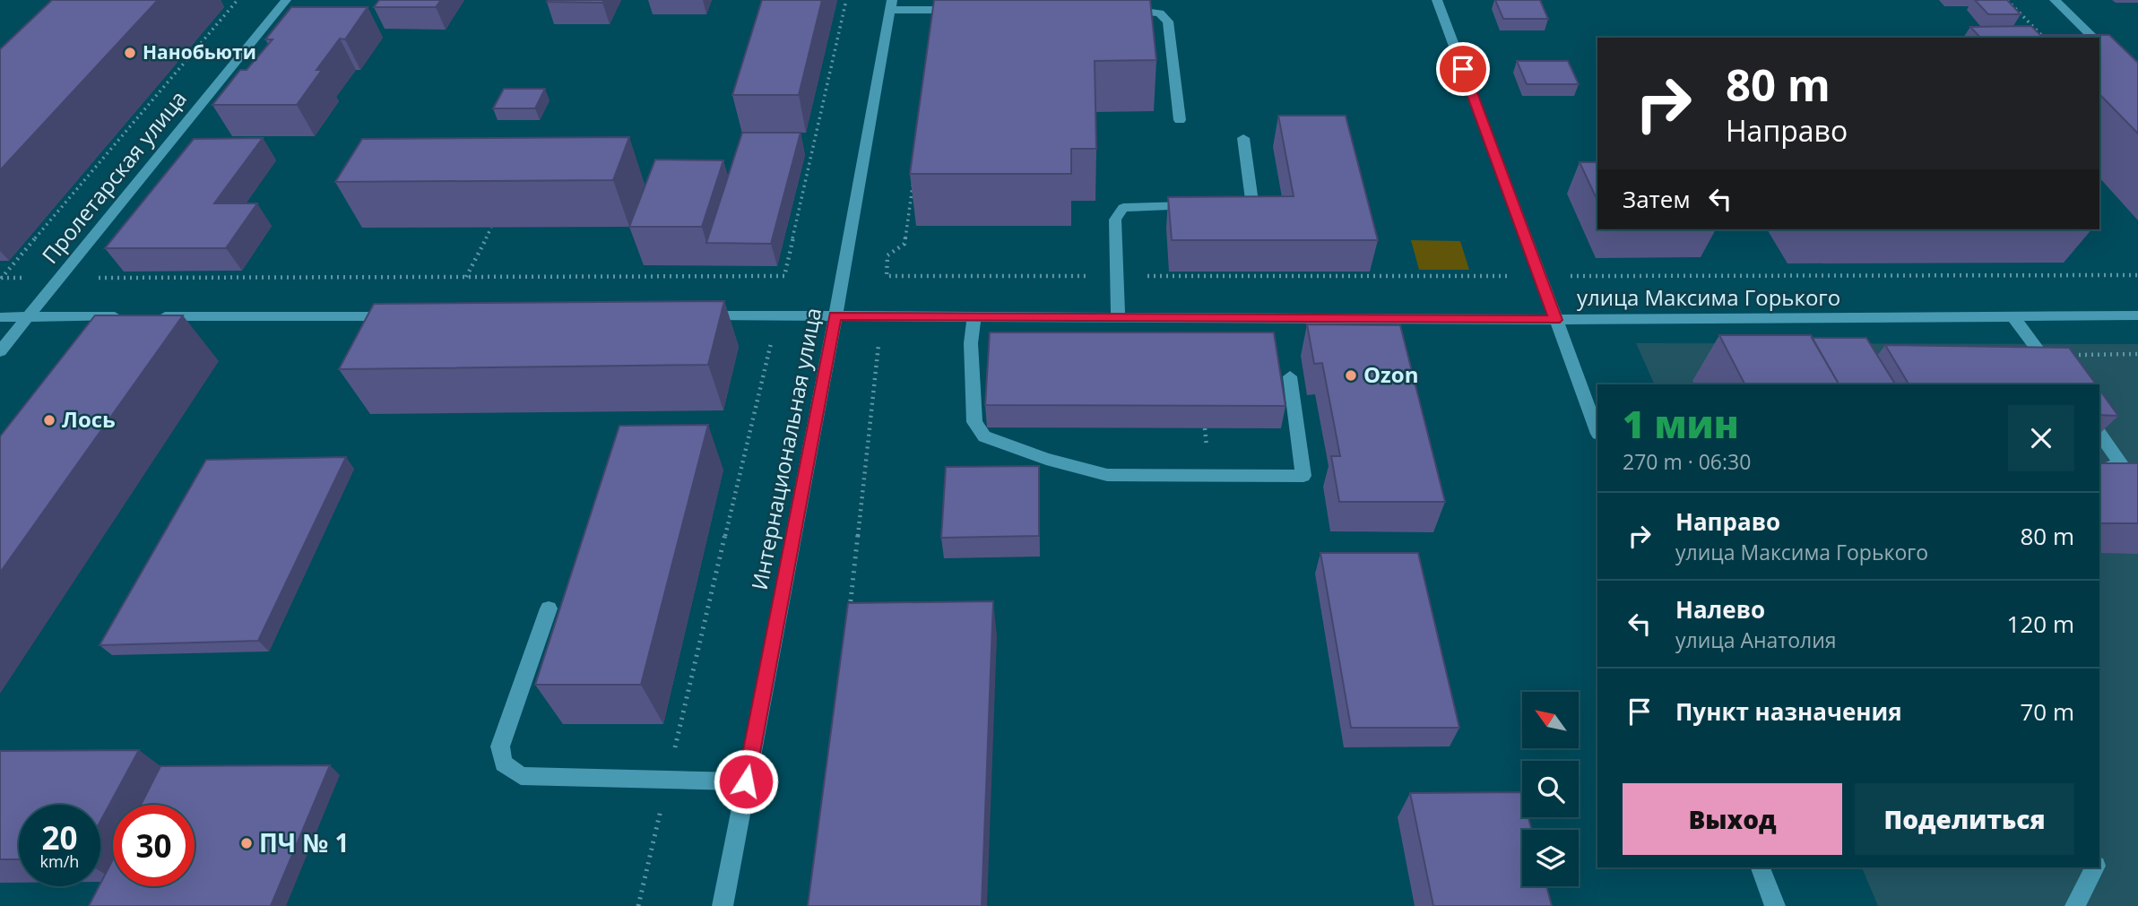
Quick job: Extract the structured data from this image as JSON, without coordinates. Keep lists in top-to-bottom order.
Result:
{
  "streets": {
    "street": ["Пролетарская улица", "улица Максима Горького", "Интернациональная улица"]
  },
  "crossings": [
    ["улица Максима Горького", "Интернациональная улица"]
  ],
  "places": [
    "Нанобьюти",
    "Ozon",
    "Лось",
    "ПЧ № 1"
  ],
  "north": "top left",
  "page": {
    "turn": ["80 m", "Направо"],
    "then": "Затем",
    "heading": ["1 мин", "270 m · 06:30"],
    "list": [
      {
        "name": "Направо",
        "note": "улица Максима Горького",
        "value": "80 m"
      },
      {
        "name": "Налево",
        "note": "улица Анатолия",
        "value": "120 m"
      },
      {
        "name": "Пункт назначения",
        "value": "70 m"
      }
    ],
    "buttons": ["Выход", "Поделиться"],
    "speed": "20 km/h",
    "limit": "30"
  }
}
